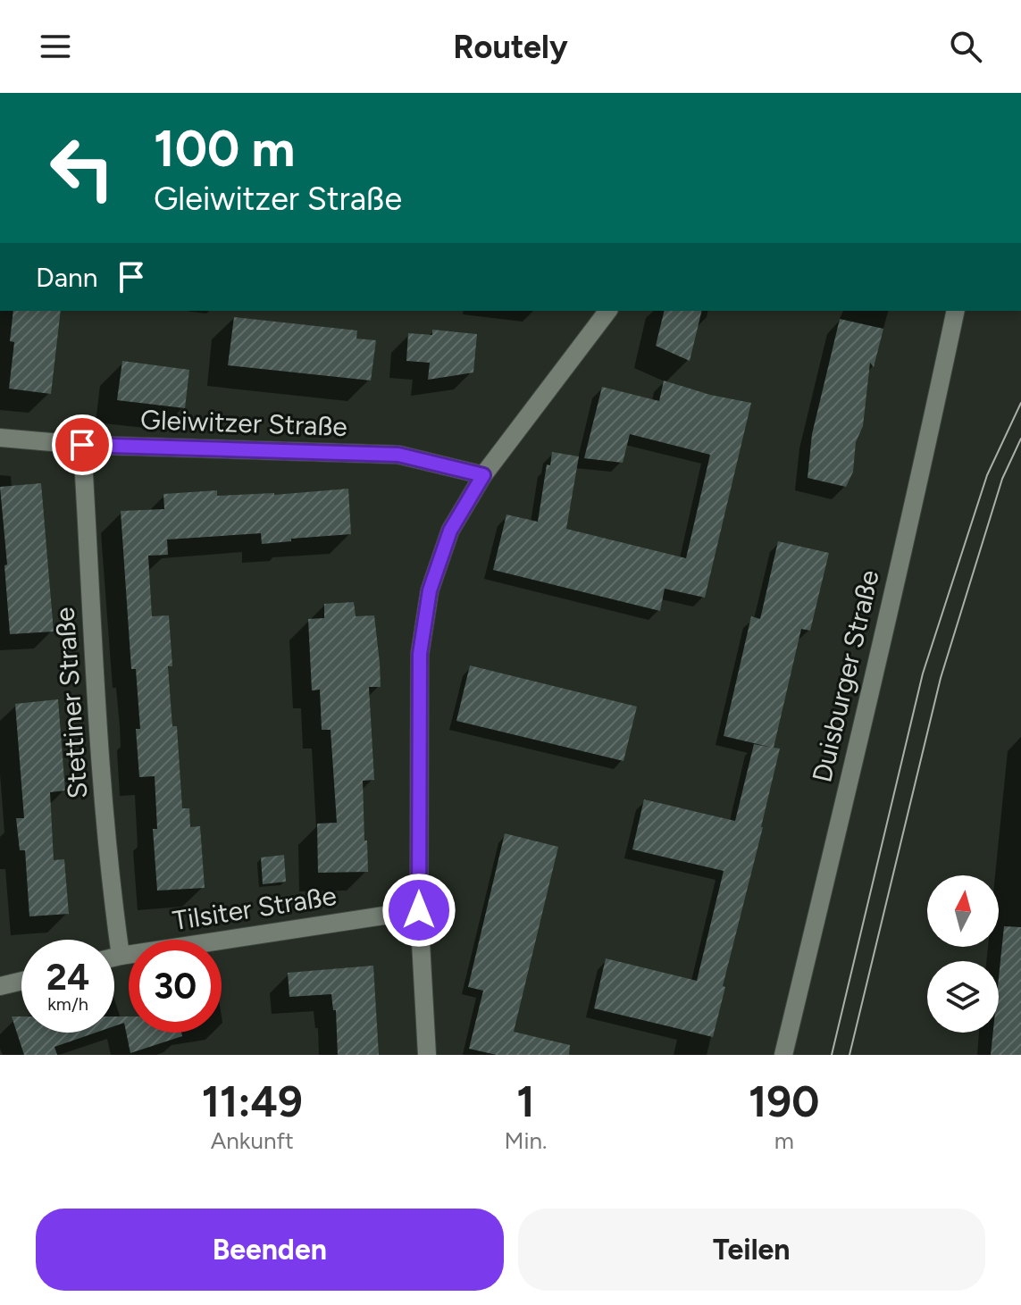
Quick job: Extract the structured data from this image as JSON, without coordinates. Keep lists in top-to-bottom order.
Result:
{
  "streets": {
    "street": [
      "Gleiwitzer Straße",
      "Duisburger Straße",
      "Stettiner Straße",
      "Tilsiter Straße"
    ]
  },
  "crossings": [
    ["Gleiwitzer Straße", "Stettiner Straße"],
    ["Stettiner Straße", "Tilsiter Straße"]
  ],
  "north": "top",
  "page": {
    "header": "Routely",
    "turn": ["100 m", "Gleiwitzer Straße"],
    "then": "Dann",
    "speed": "24 km/h",
    "limit": "30",
    "eta": [
      "11:49",
      "Ankunft",
      "1",
      "Min.",
      "190",
      "m"
    ],
    "buttons": ["Beenden", "Teilen"]
  }
}
